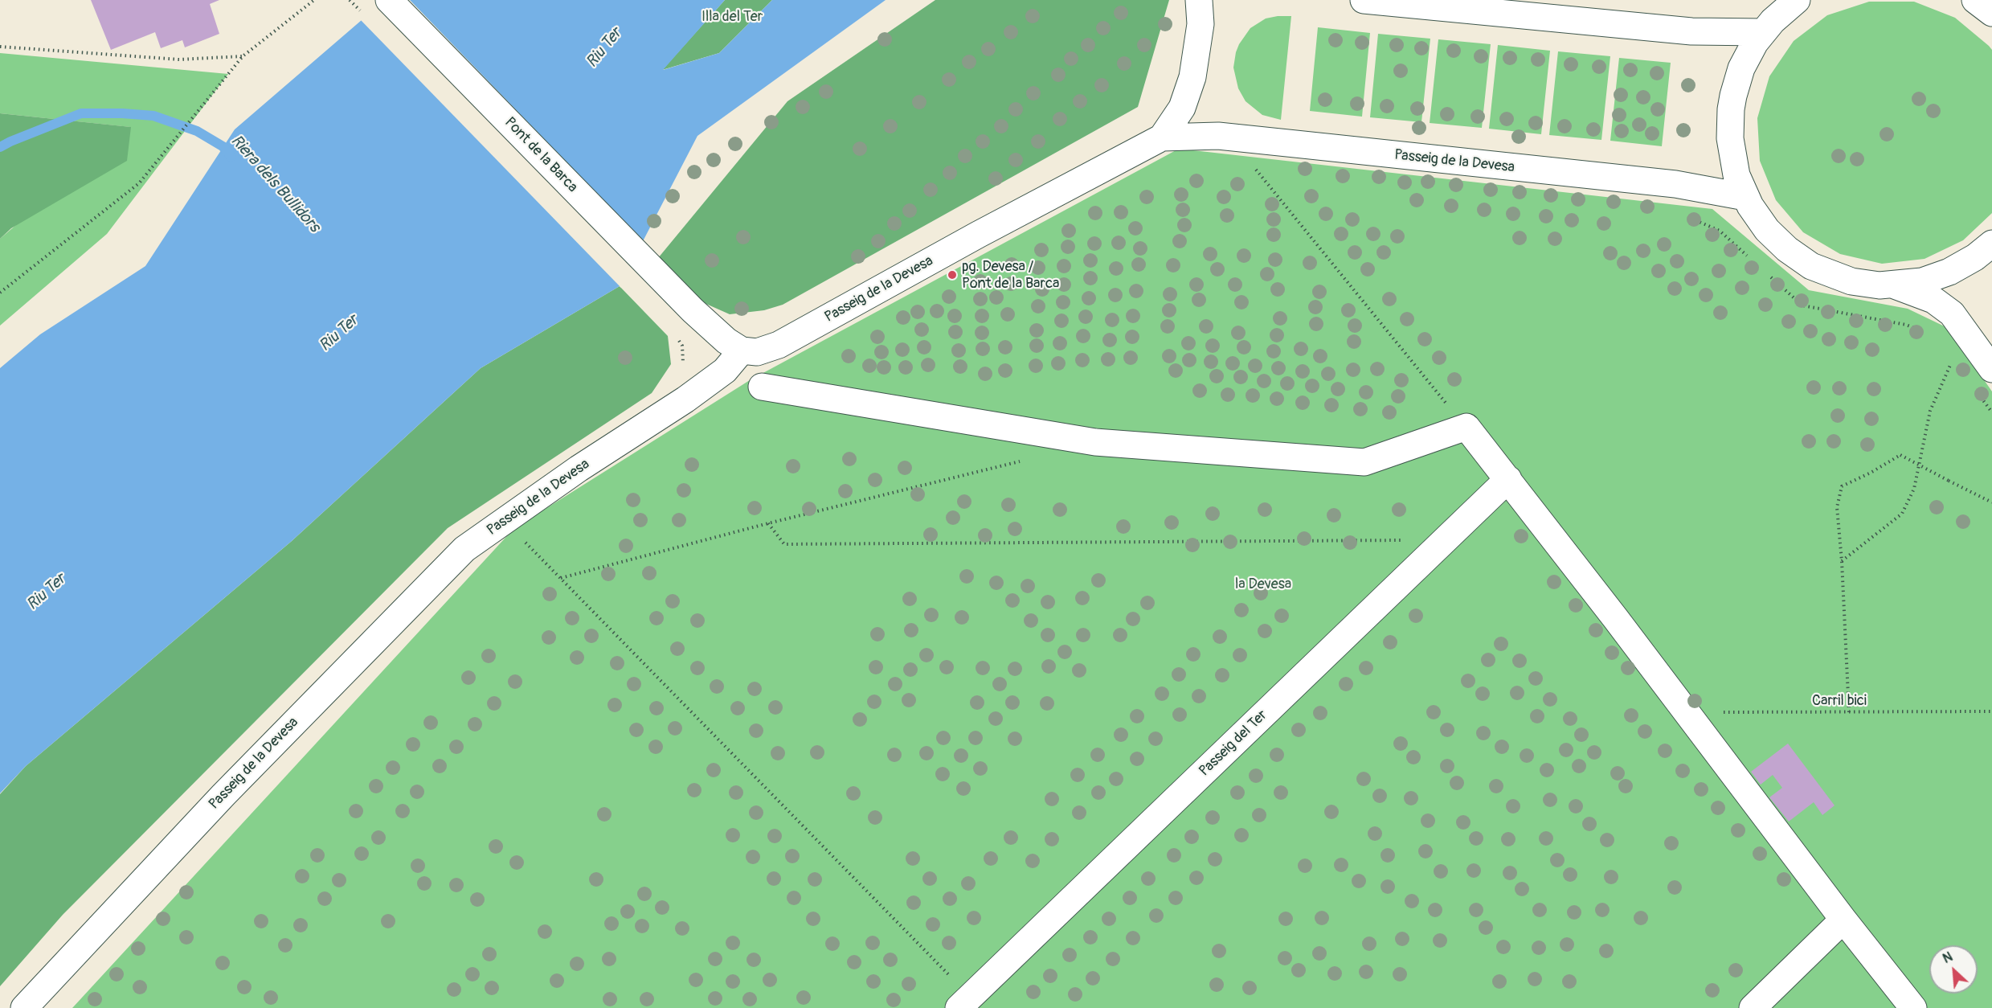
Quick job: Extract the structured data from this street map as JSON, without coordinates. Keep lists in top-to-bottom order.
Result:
{
  "streets": {
    "street": ["Pont de la Barca", "Passeig de la Devesa", "Passeig del Ter"],
    "path": ["Carril bici"]
  },
  "crossings": [
    ["Pont de la Barca", "Passeig de la Devesa"]
  ],
  "water": ["Riu Ter", "Riera dels Bullidors"],
  "parks": ["Illa del Ter", "la Devesa"],
  "places": ["pg. Devesa / Pont de la Barca"],
  "north": "top left"
}
